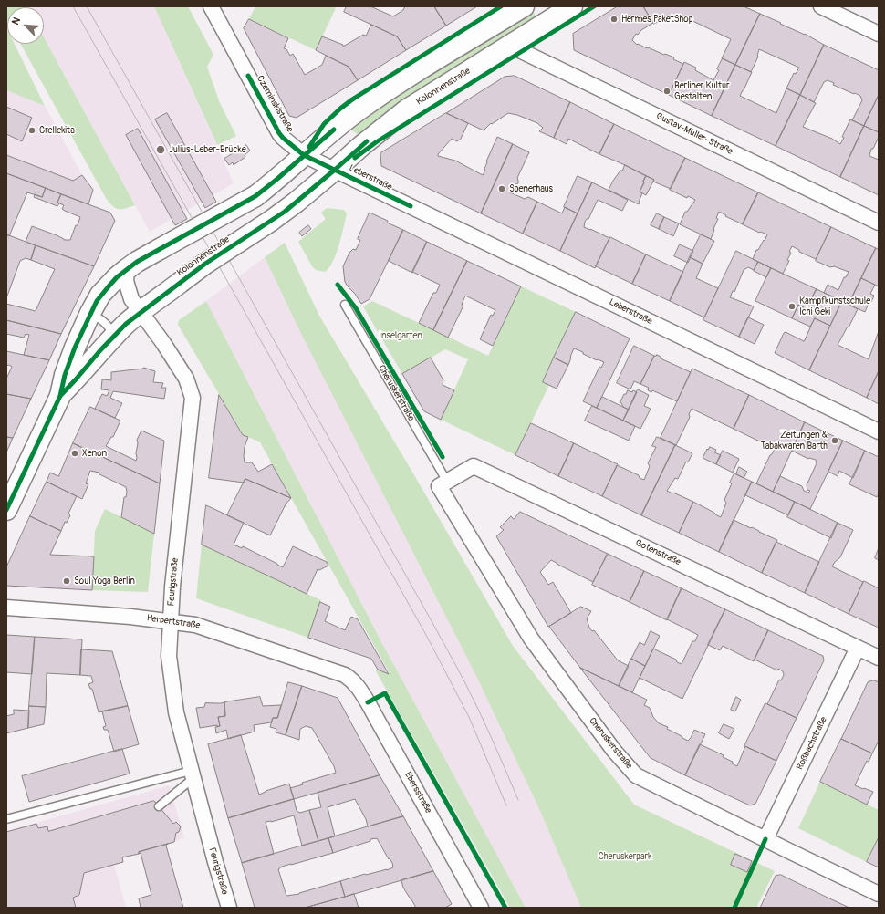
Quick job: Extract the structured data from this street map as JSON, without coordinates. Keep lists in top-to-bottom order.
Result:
{
  "streets": {
    "main road": ["Kolonnenstraße"],
    "street": [
      "Czeminskistraße",
      "Gustav-Müller-Straße",
      "Leberstraße",
      "Cheruskerstraße",
      "Gotenstraße",
      "Feurigstraße",
      "Herbertstraße",
      "Roßbachstraße",
      "Ebersstraße"
    ]
  },
  "crossings": [
    ["Kolonnenstraße", "Czeminskistraße"],
    ["Kolonnenstraße", "Gustav-Müller-Straße"],
    ["Kolonnenstraße", "Leberstraße"],
    ["Kolonnenstraße", "Feurigstraße"],
    ["Czeminskistraße", "Leberstraße"],
    ["Cheruskerstraße", "Gotenstraße"],
    ["Cheruskerstraße", "Roßbachstraße"],
    ["Gotenstraße", "Roßbachstraße"],
    ["Feurigstraße", "Herbertstraße"],
    ["Herbertstraße", "Ebersstraße"]
  ],
  "parks": ["Inselgarten", "Cheruskerpark"],
  "places": [
    "Hermes PaketShop",
    "Berliner Kultur Gestalten",
    "Crellekita",
    "Julius-Leber-Brücke",
    "Spenerhaus",
    "Kampfkunstschule Ichi Geki",
    "Zeitungen & Tabakwaren Barth",
    "Xenon",
    "Soul Yoga Berlin"
  ],
  "north": "top left"
}
